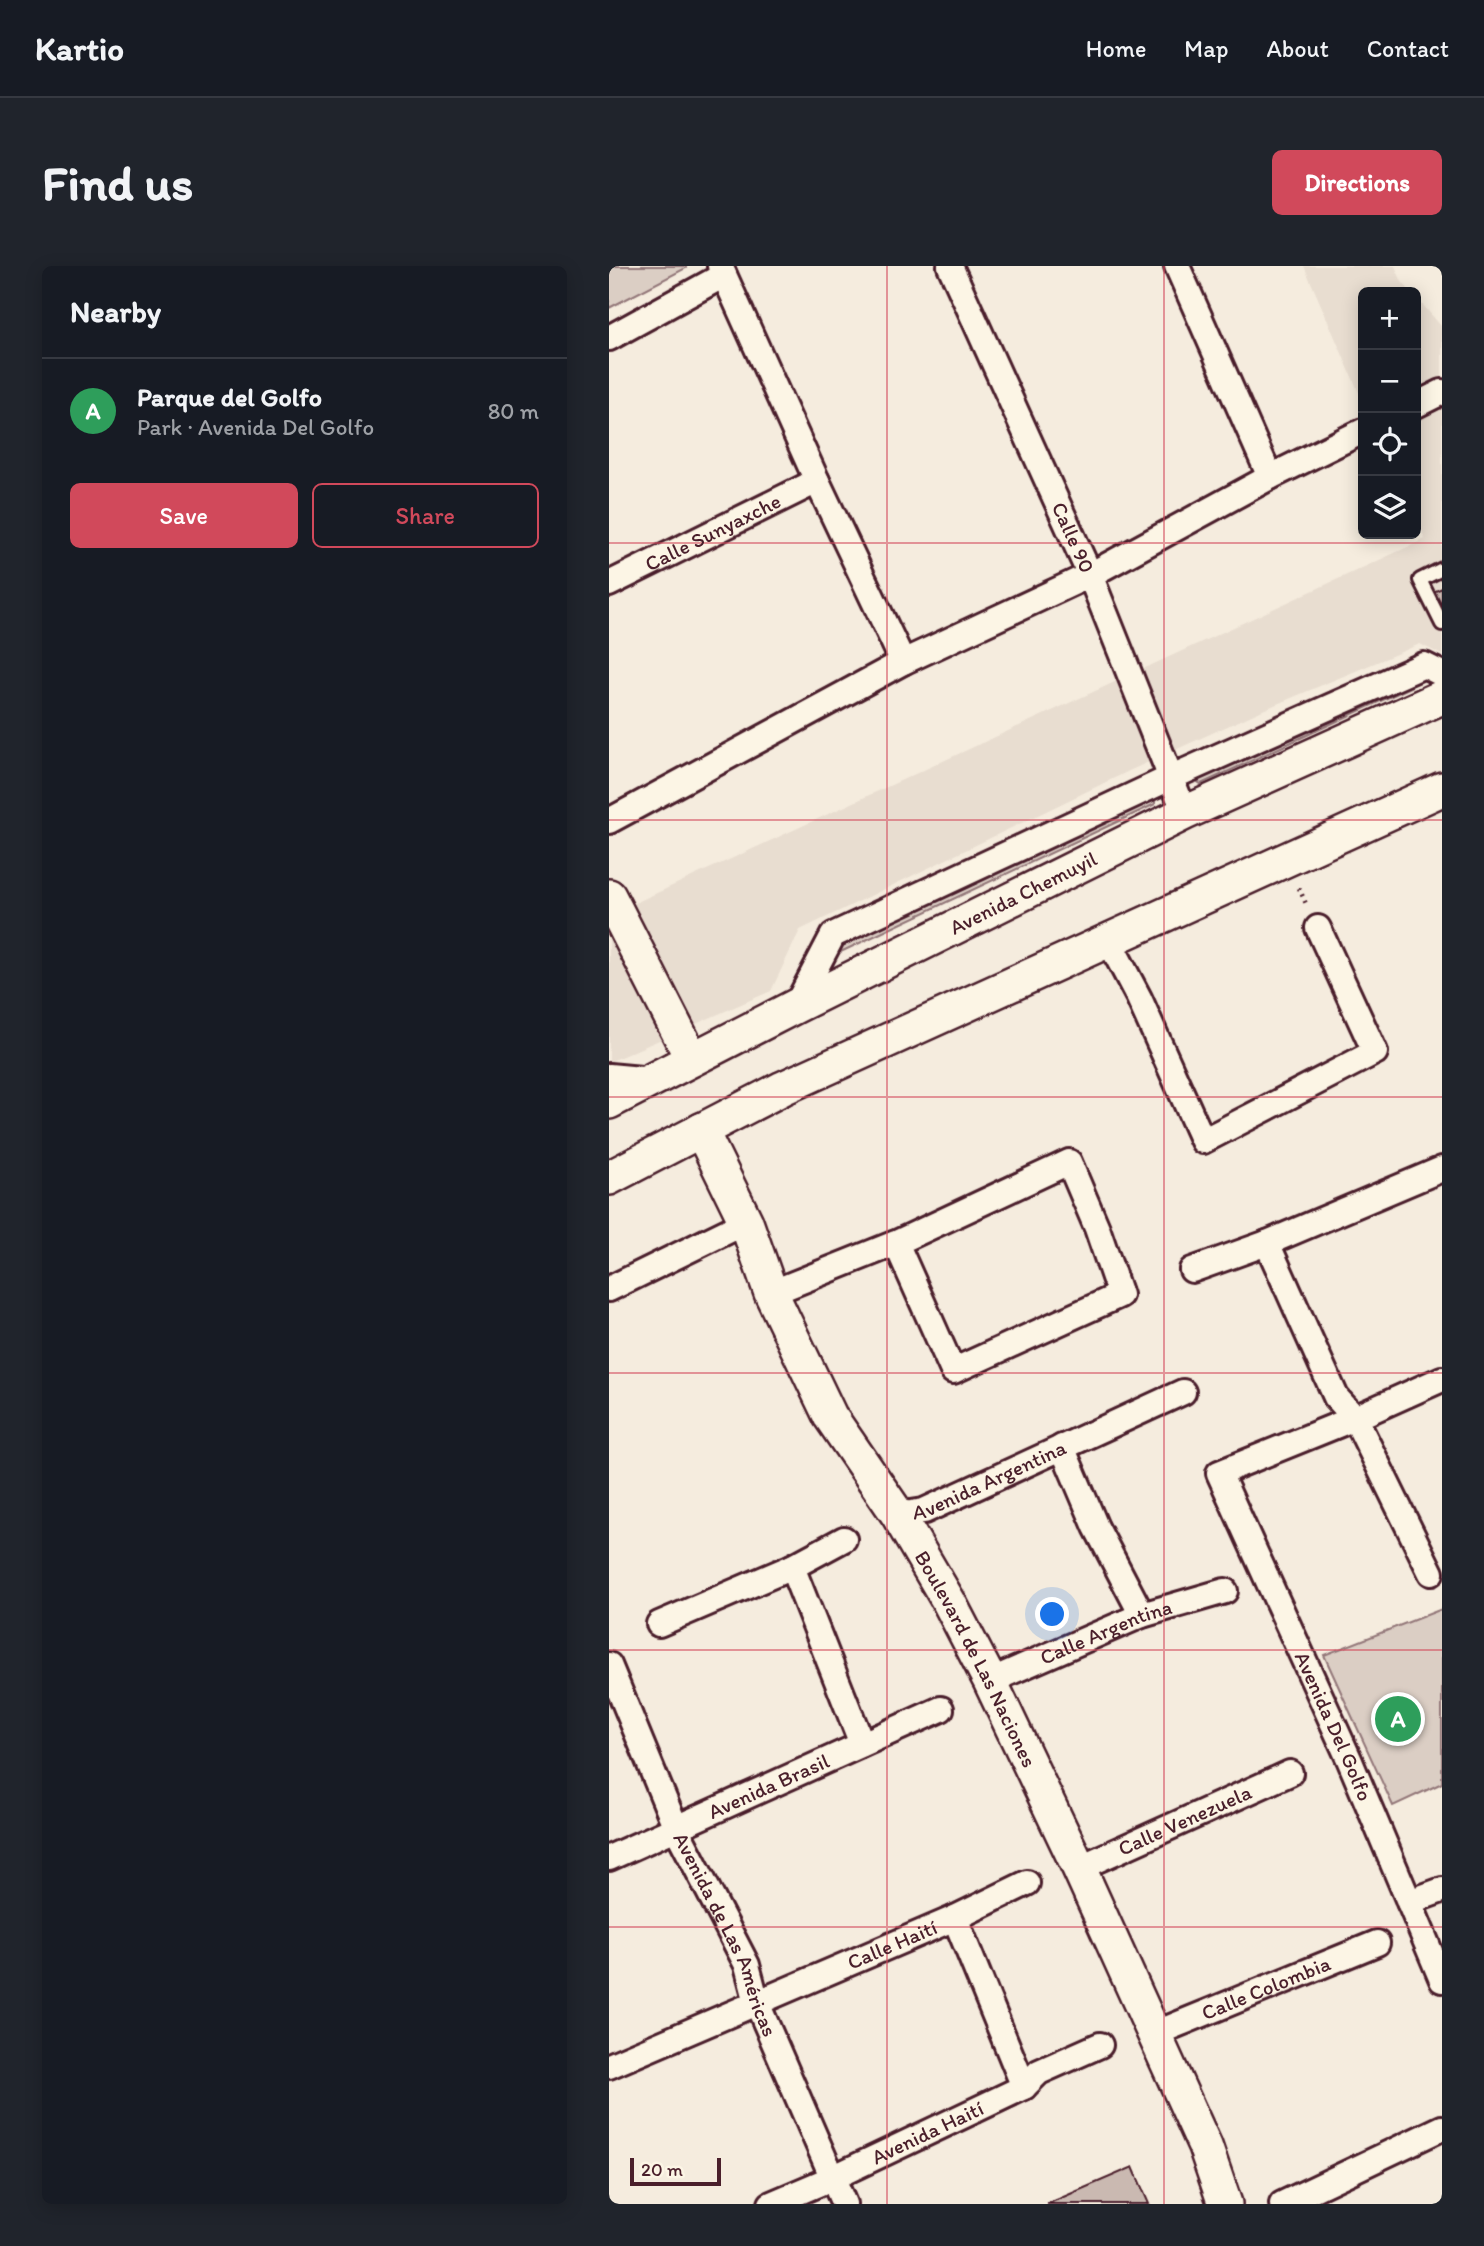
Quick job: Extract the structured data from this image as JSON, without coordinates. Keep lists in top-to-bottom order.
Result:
{
  "streets": {
    "main road": ["Avenida Chemuyil", "Boulevard de Las Naciones"],
    "street": [
      "Calle Sunyaxche",
      "Calle 90",
      "Avenida Argentina",
      "Calle Argentina",
      "Avenida Del Golfo",
      "Avenida Brasil",
      "Calle Venezuela",
      "Avenida de Las Américas",
      "Calle Haití",
      "Calle Colombia",
      "Avenida Haití"
    ]
  },
  "crossings": [
    ["Calle 90", "Avenida Chemuyil"],
    ["Avenida Argentina", "Calle Argentina"],
    ["Avenida Argentina", "Boulevard de Las Naciones"],
    ["Calle Argentina", "Boulevard de Las Naciones"],
    ["Boulevard de Las Naciones", "Calle Venezuela"],
    ["Boulevard de Las Naciones", "Calle Colombia"],
    ["Avenida Brasil", "Avenida de Las Américas"],
    ["Avenida de Las Américas", "Calle Haití"],
    ["Avenida de Las Américas", "Avenida Haití"]
  ],
  "scale_bar": "20 m",
  "page": {
    "header": "Kartio",
    "nav": [
      "Home",
      "Map",
      "About",
      "Contact"
    ],
    "buttons": [
      "Directions",
      ["Save", "Share"]
    ],
    "title": "Find us",
    "heading": "Nearby",
    "map_buttons": ["+", "−"],
    "list": [
      {
        "mark": "A",
        "name": "Parque del Golfo",
        "note": "Park · Avenida Del Golfo",
        "value": "80 m"
      }
    ],
    "pins": "A",
    "scale": "20 m"
  }
}
